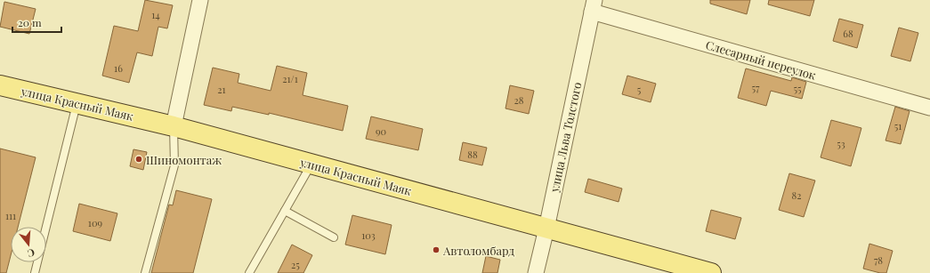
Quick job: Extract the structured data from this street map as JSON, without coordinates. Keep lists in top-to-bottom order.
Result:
{
  "streets": {
    "main road": ["улица Красный Маяк"],
    "street": ["Слесарный переулок", "улица Льва Толстого"]
  },
  "crossings": [
    ["Слесарный переулок", "улица Льва Толстого"],
    ["улица Красный Маяк", "улица Льва Толстого"]
  ],
  "places": ["Шиномонтаж", "Автоломбард"],
  "house_numbers": [
    "14",
    "68",
    "16",
    "21/1",
    "57",
    "55",
    "21",
    "5",
    "28",
    "51",
    "90",
    "53",
    "88",
    "82",
    "111",
    "109",
    "103",
    "78",
    "25"
  ],
  "scale_bar": "20 m",
  "north": "bottom"
}
